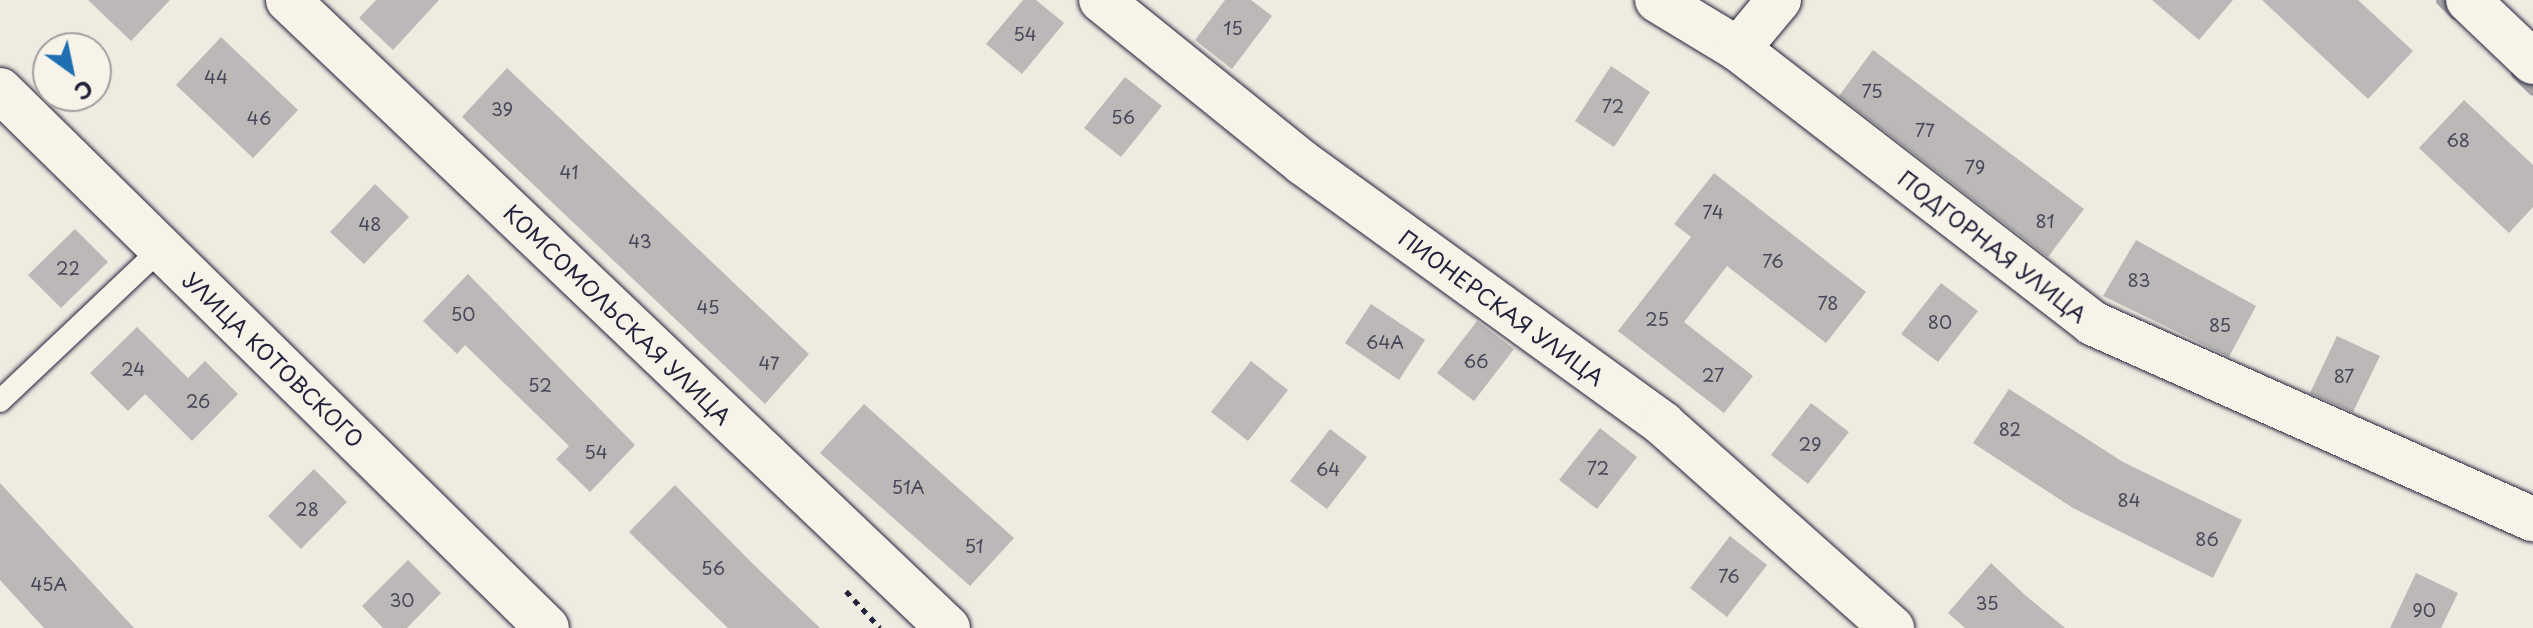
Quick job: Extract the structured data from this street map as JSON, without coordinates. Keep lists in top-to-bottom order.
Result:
{
  "streets": {
    "street": [
      "ПОДГОРНАЯ УЛИЦА",
      "ПИОНЕРСКАЯ УЛИЦА",
      "КОМСОМОЛЬСКАЯ УЛИЦА",
      "УЛИЦА КОТОВСКОГО"
    ]
  },
  "house_numbers": [
    "15",
    "54",
    "44",
    "75",
    "72",
    "39",
    "56",
    "46",
    "77",
    "68",
    "79",
    "41",
    "74",
    "81",
    "48",
    "43",
    "76",
    "22",
    "83",
    "78",
    "45",
    "50",
    "25",
    "80",
    "85",
    "64А",
    "66",
    "47",
    "24",
    "27",
    "87",
    "52",
    "26",
    "82",
    "29",
    "54",
    "72",
    "64",
    "51А",
    "84",
    "28",
    "86",
    "51",
    "56",
    "76",
    "45А",
    "30",
    "35",
    "90"
  ],
  "north": "bottom right"
}
